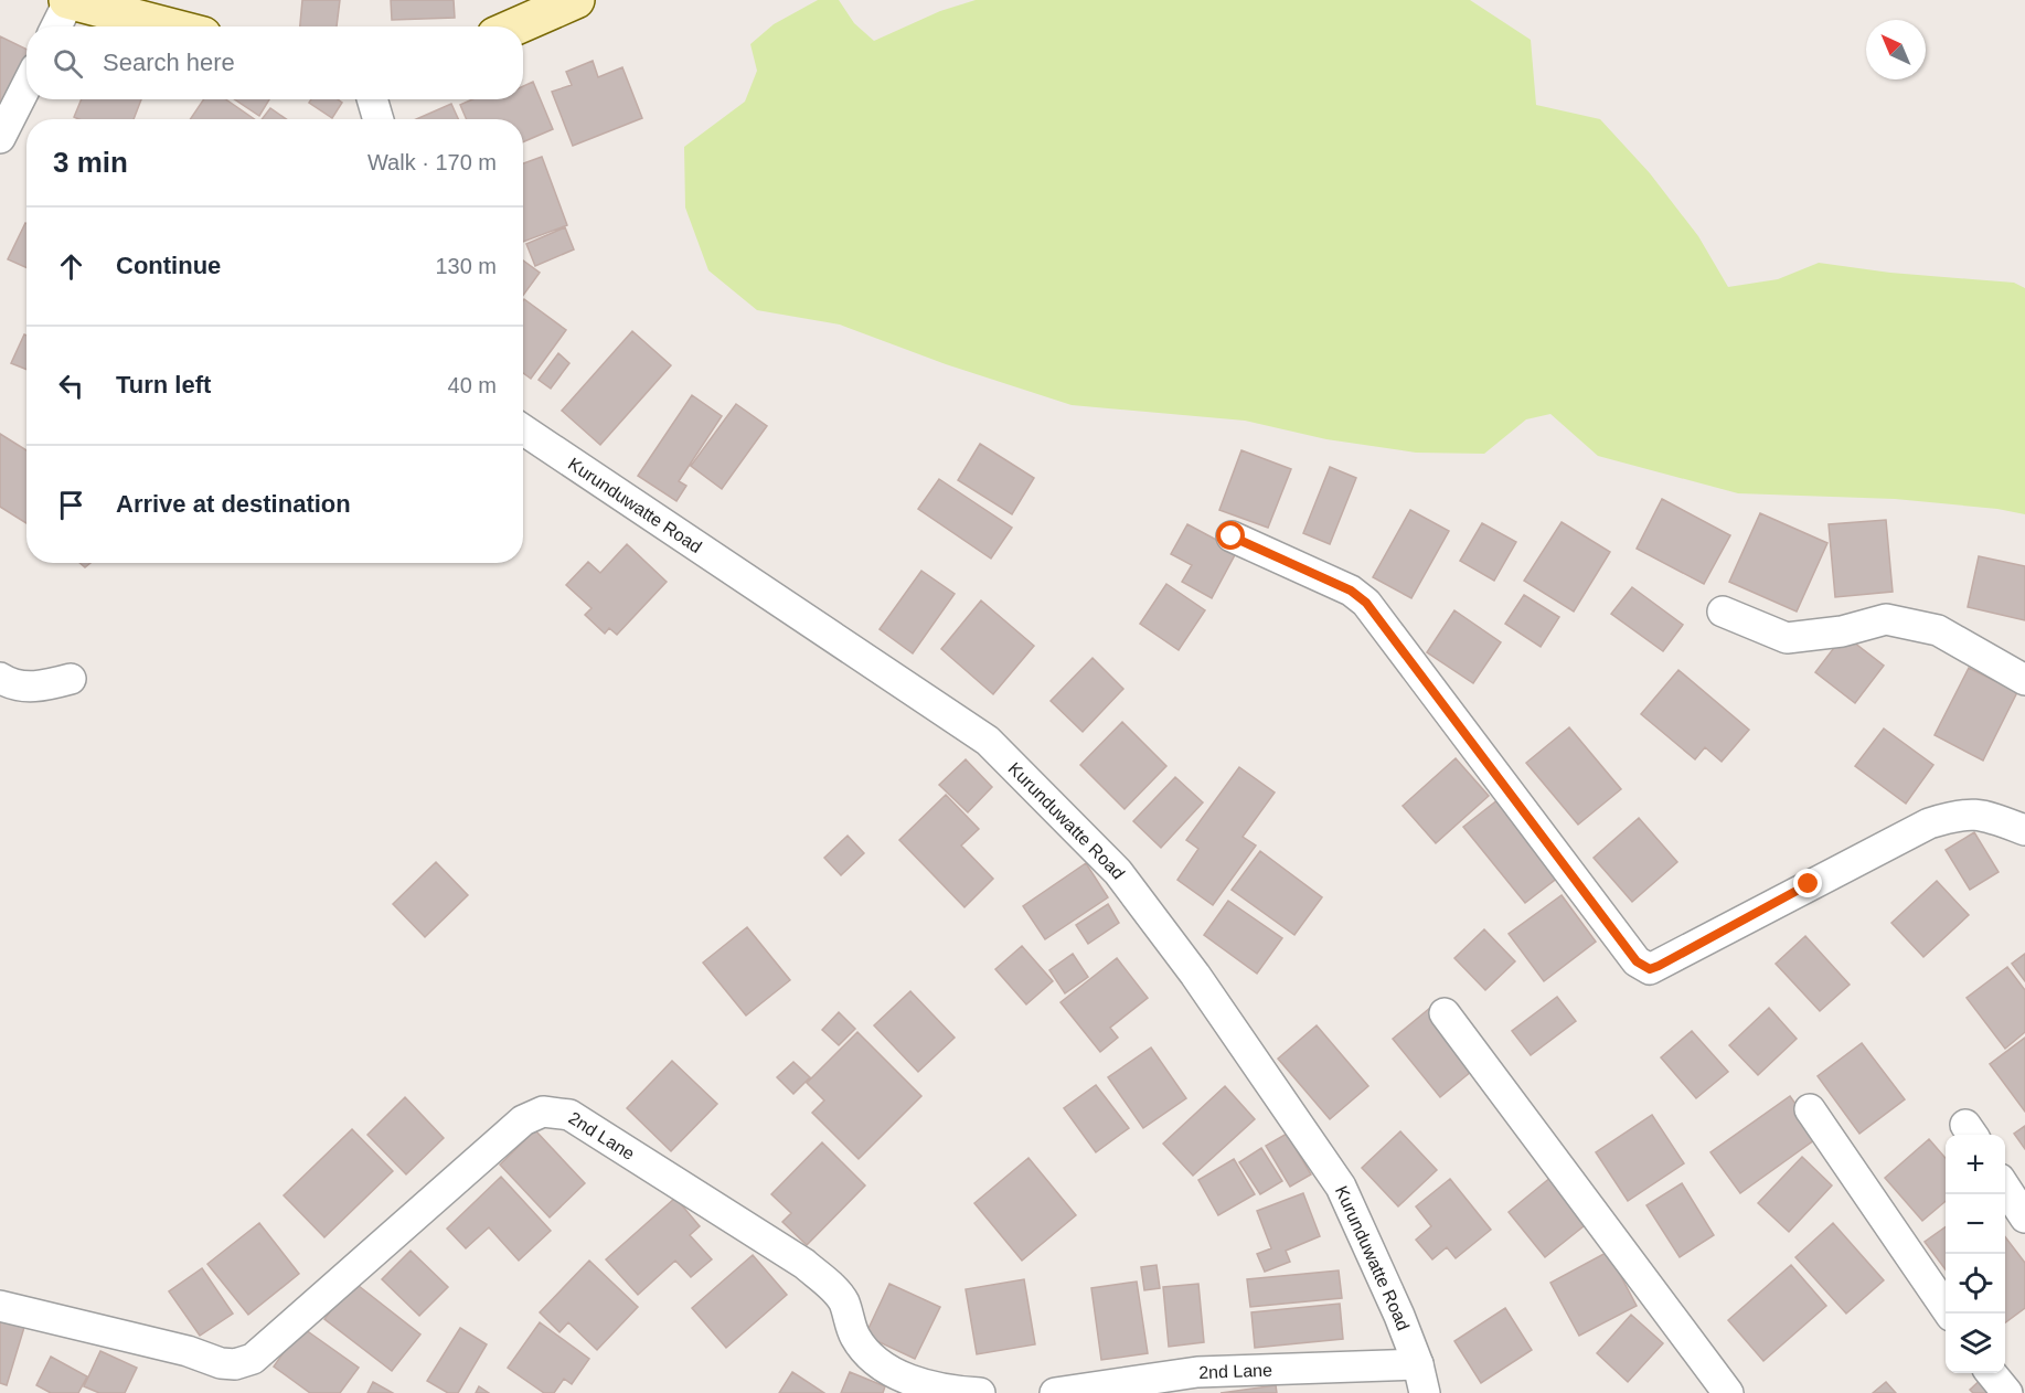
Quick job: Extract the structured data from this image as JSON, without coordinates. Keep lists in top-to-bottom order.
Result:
{
  "streets": {
    "street": ["Kurunduwatte Road", "2nd Lane"]
  },
  "crossings": [
    ["Kurunduwatte Road", "2nd Lane"]
  ],
  "north": "top left",
  "page": {
    "search": "Search here",
    "heading": ["3 min", "Walk · 170 m"],
    "list": [
      ["Continue", "130 m"],
      ["Turn left", "40 m"],
      "Arrive at destination"
    ],
    "map_buttons": ["+", "−"]
  }
}
